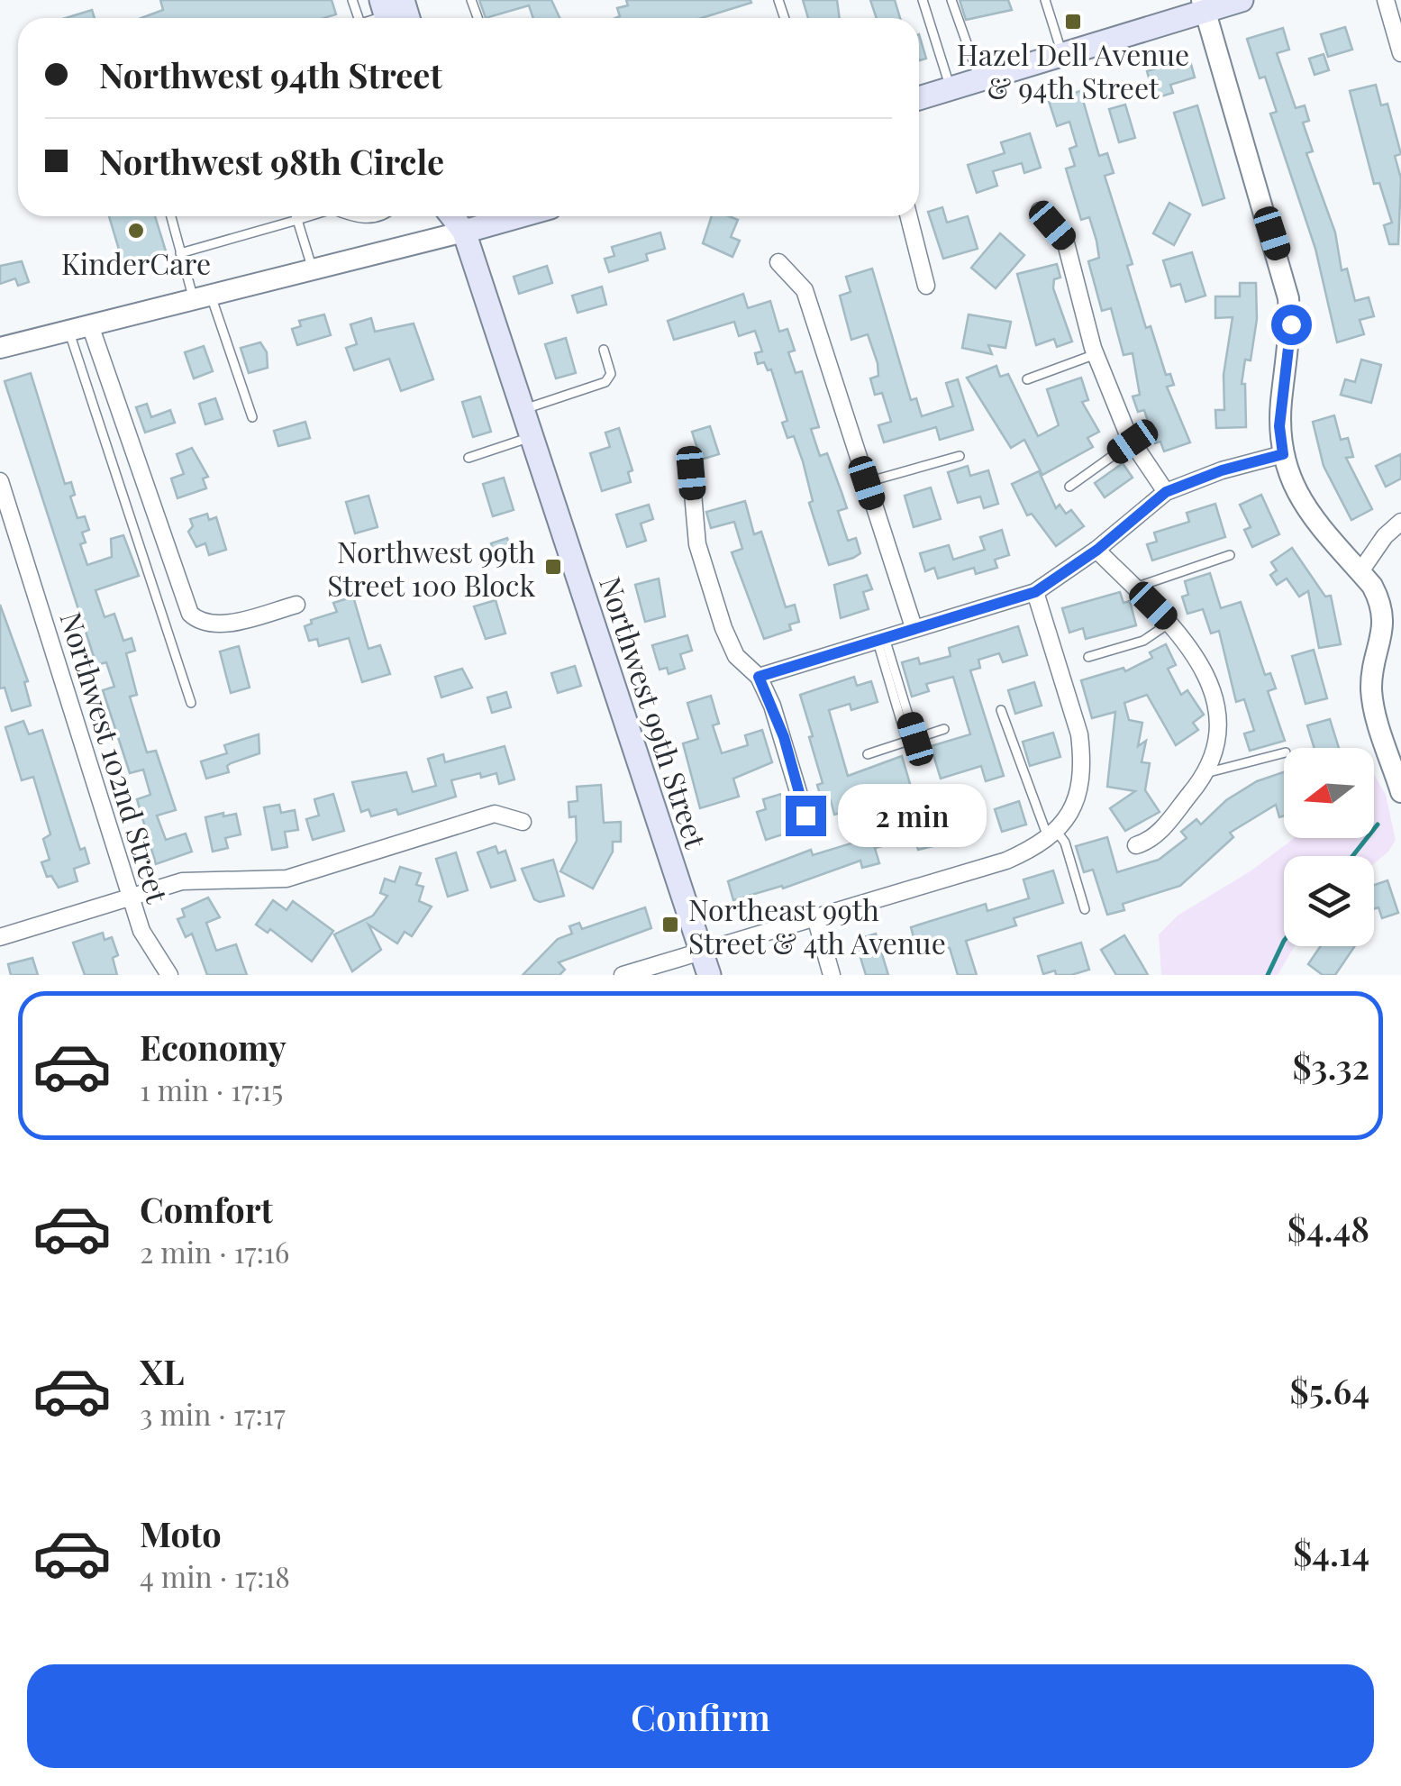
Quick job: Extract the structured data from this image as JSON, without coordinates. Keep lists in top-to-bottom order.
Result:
{
  "streets": {
    "main road": ["Northwest 99th Street"],
    "street": ["Northwest 102nd Street"]
  },
  "places": {
    "transit": ["Hazel Dell Avenue & 94th Street", "Northwest 99th Street 100 Block", "Northeast 99th Street & 4th Avenue"],
    "other": ["KinderCare"]
  },
  "north": "left",
  "page": {
    "banner": ["Northwest 94th Street", "Northwest 98th Circle"],
    "bubble": "2 min",
    "list": [
      {
        "name": "Economy",
        "note": "1 min · 17:15",
        "value": "$3.32"
      },
      {
        "name": "Comfort",
        "note": "2 min · 17:16",
        "value": "$4.48"
      },
      {
        "name": "XL",
        "note": "3 min · 17:17",
        "value": "$5.64"
      },
      {
        "name": "Moto",
        "note": "4 min · 17:18",
        "value": "$4.14"
      }
    ],
    "buttons": "Confirm"
  }
}
